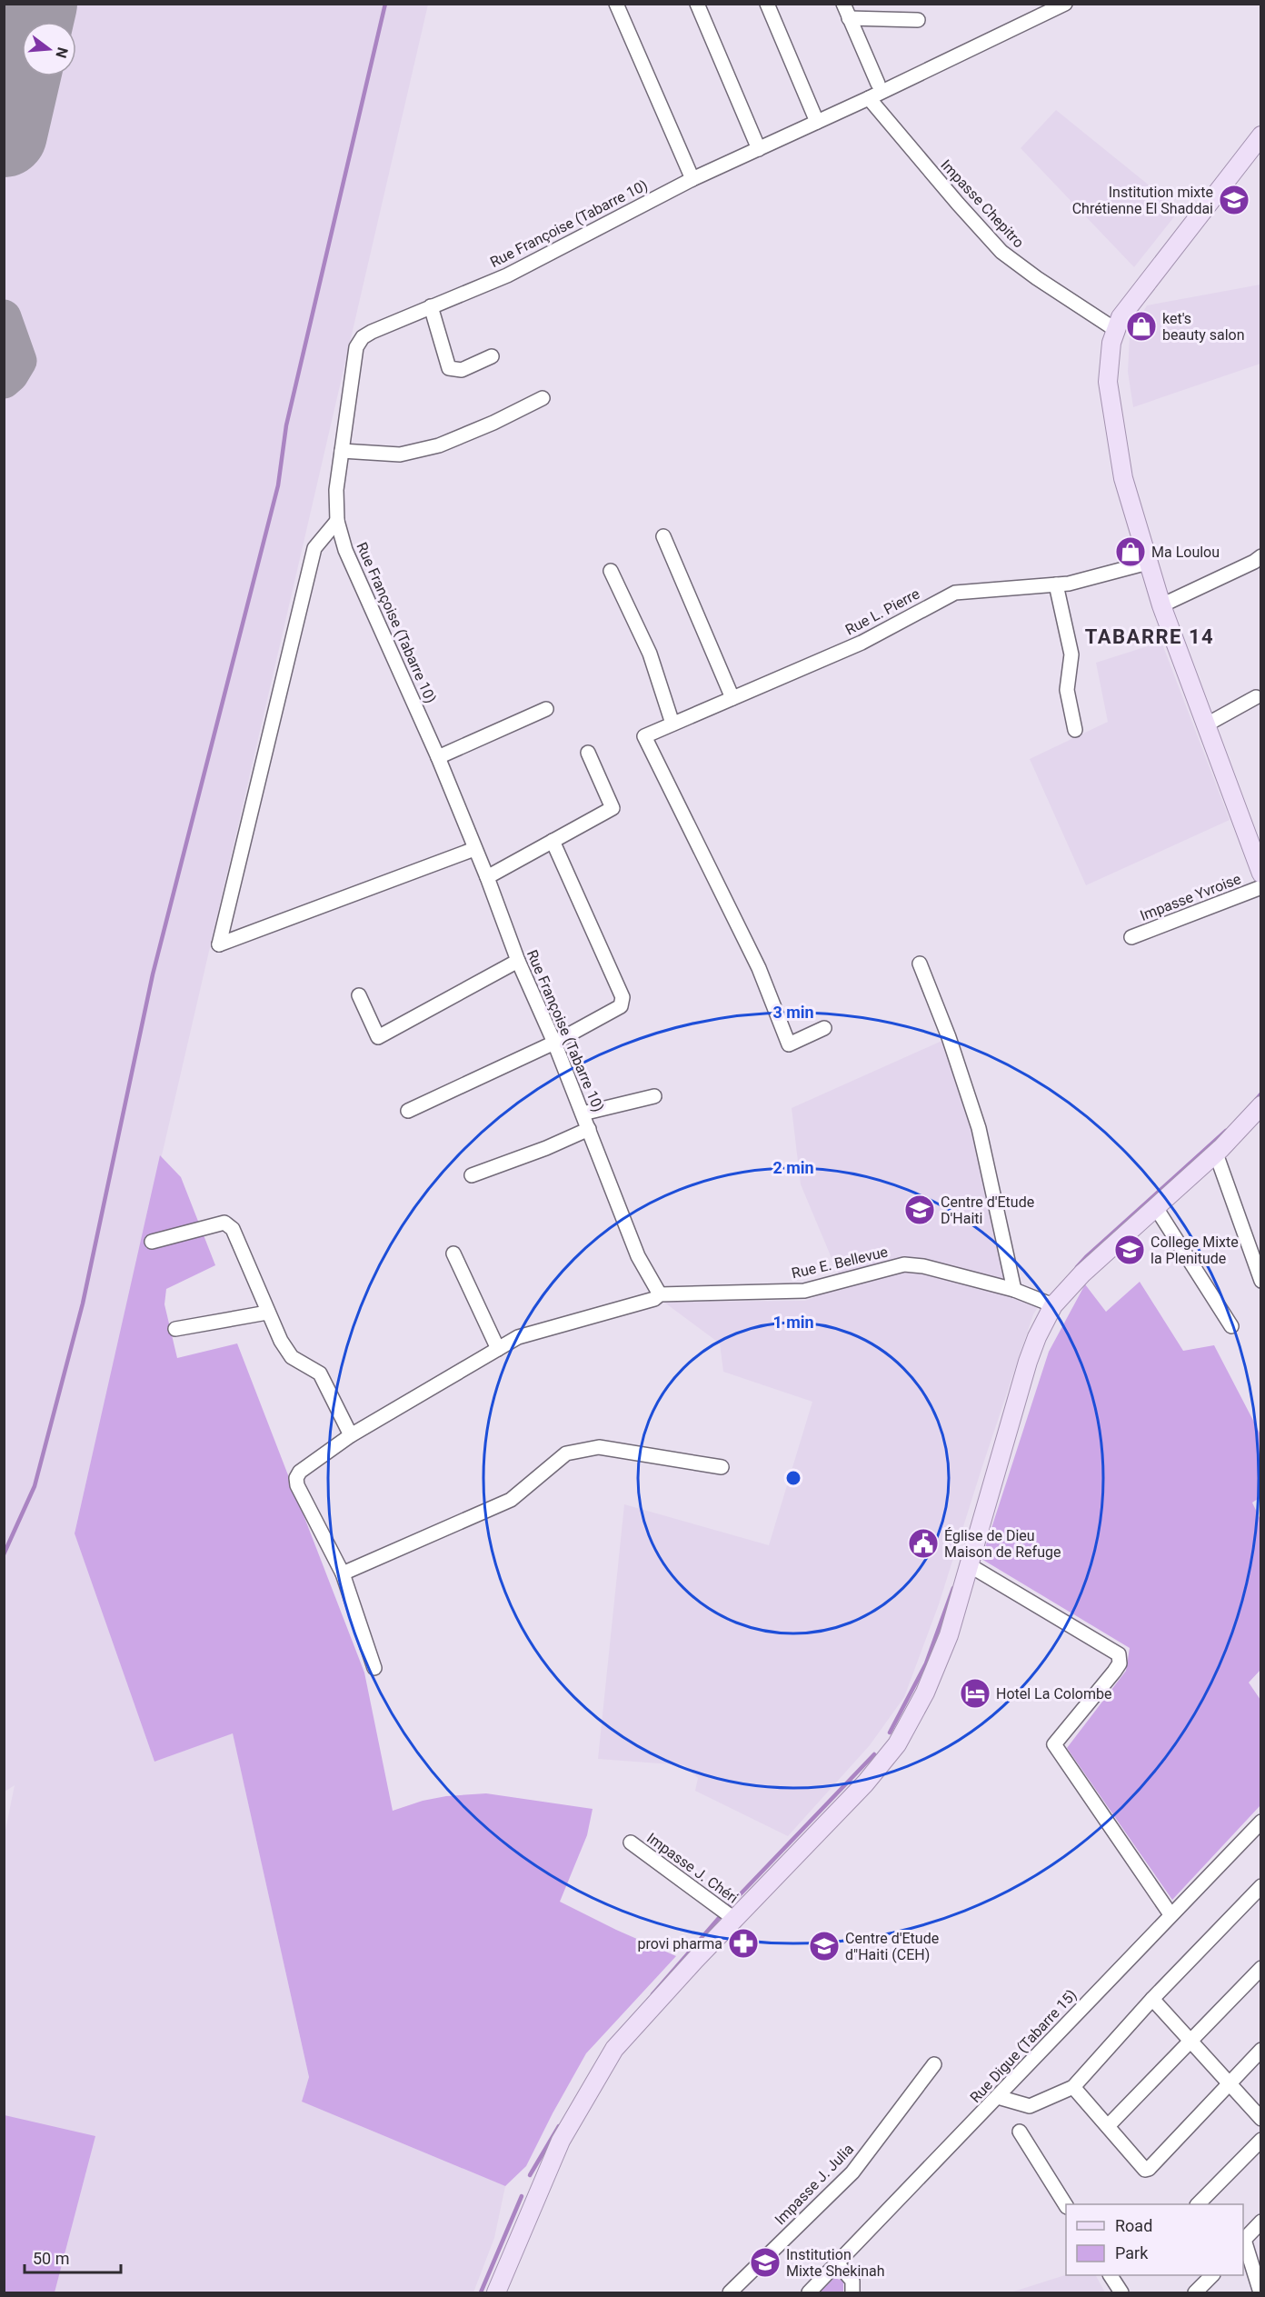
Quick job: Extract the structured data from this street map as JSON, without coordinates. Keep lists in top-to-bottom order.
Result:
{
  "streets": {
    "street": [
      "Impasse Chepitro",
      "Rue Françoise (Tabarre 10)",
      "Rue L. Pierre",
      "Impasse Yvroise",
      "Rue E. Bellevue",
      "Impasse J. Chéri",
      "Rue Digue (Tabarre 15)",
      "Impasse J. Julia"
    ]
  },
  "crossings": [
    ["Impasse Chepitro", "Rue Françoise (Tabarre 10)"],
    ["Rue Françoise (Tabarre 10)", "Rue E. Bellevue"]
  ],
  "districts": ["TABARRE 14"],
  "places": {
    "school or university": [
      "Institution mixte Chrétienne El Shaddai",
      "Centre d'Etude D'Haiti",
      "College Mixte la Plenitude",
      "Centre d'Etude d\"Haiti (CEH)",
      "Institution Mixte Shekinah"
    ],
    "shop": ["ket's beauty salon", "Ma Loulou"],
    "public building": ["Église de Dieu Maison de Refuge"],
    "hotel": ["Hotel La Colombe"],
    "pharmacy": ["provi pharma"]
  },
  "legend": ["Road", "Park"],
  "scale_bar": "50 m",
  "north": "right",
  "rings": ["3 min", "2 min", "1 min"]
}
